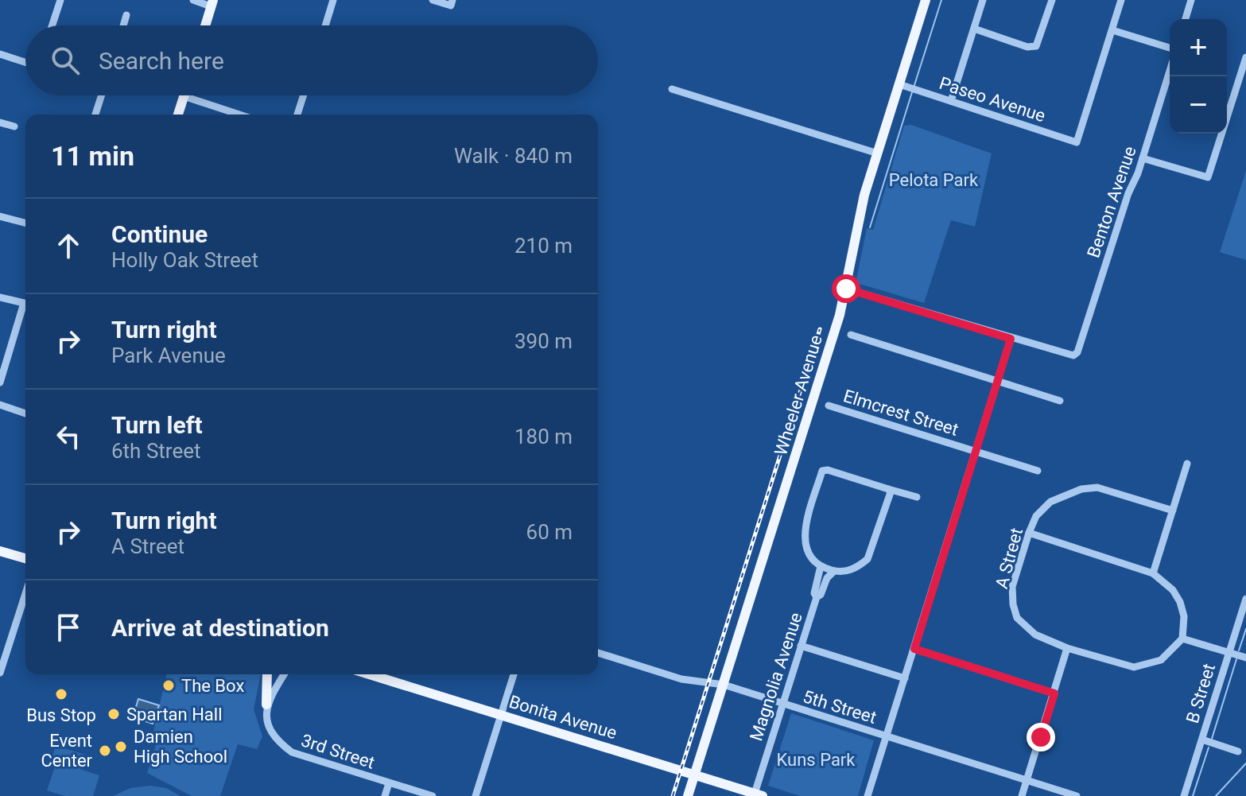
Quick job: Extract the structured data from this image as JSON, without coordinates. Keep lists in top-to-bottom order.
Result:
{
  "streets": {
    "main road": ["Wheeler Avenue", "Bonita Avenue"],
    "street": [
      "Paseo Avenue",
      "Benton Avenue",
      "Elmcrest Street",
      "A Street",
      "Magnolia Avenue",
      "B Street",
      "5th Street",
      "3rd Street"
    ]
  },
  "crossings": [
    ["Paseo Avenue", "Wheeler Avenue"],
    ["Wheeler Avenue", "5th Street"],
    ["Wheeler Avenue", "Bonita Avenue"],
    ["Magnolia Avenue", "5th Street"],
    ["Magnolia Avenue", "Bonita Avenue"]
  ],
  "parks": ["Pelota Park", "Kuns Park"],
  "places": [
    "The Box",
    "Bus Stop",
    "Spartan Hall",
    "Damien High School",
    "Event Center"
  ],
  "page": {
    "map_buttons": ["+", "−"],
    "search": "Search here",
    "heading": ["11 min", "Walk · 840 m"],
    "list": [
      ["Continue", "Holly Oak Street", "210 m"],
      ["Turn right", "Park Avenue", "390 m"],
      ["Turn left", "6th Street", "180 m"],
      ["Turn right", "A Street", "60 m"],
      "Arrive at destination"
    ]
  }
}
